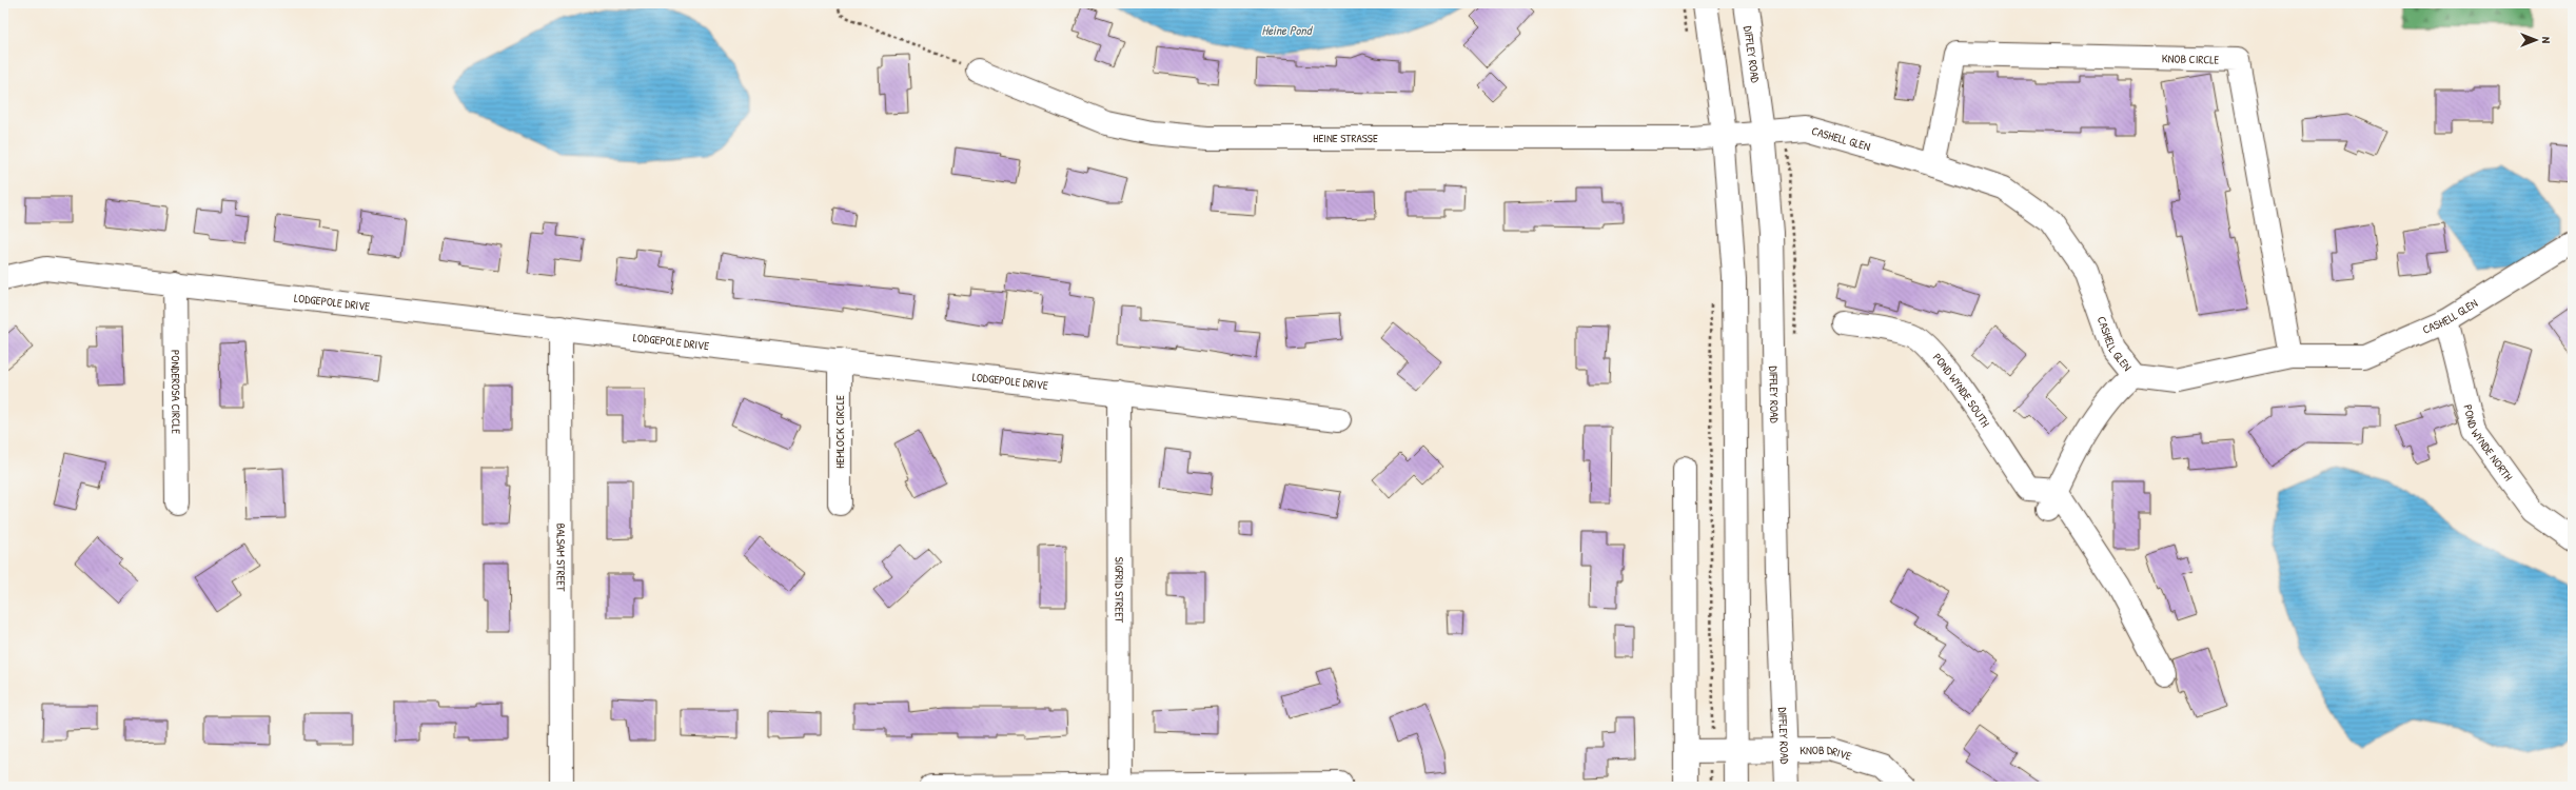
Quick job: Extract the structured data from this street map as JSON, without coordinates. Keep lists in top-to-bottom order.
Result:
{
  "streets": {
    "street": [
      "DIFFLEY ROAD",
      "KNOB CIRCLE",
      "HEINE STRASSE",
      "CASHELL GLEN",
      "LODGEPOLE DRIVE",
      "POND WYNDE SOUTH",
      "PONDEROSA CIRCLE",
      "HEMLOCK CIRCLE",
      "POND WYNDE NORTH",
      "BALSAM STREET",
      "SIGFRID STREET",
      "KNOB DRIVE"
    ]
  },
  "crossings": [
    ["DIFFLEY ROAD", "CASHELL GLEN"],
    ["DIFFLEY ROAD", "KNOB DRIVE"],
    ["KNOB CIRCLE", "CASHELL GLEN"],
    ["HEINE STRASSE", "CASHELL GLEN"],
    ["CASHELL GLEN", "POND WYNDE NORTH"],
    ["LODGEPOLE DRIVE", "PONDEROSA CIRCLE"],
    ["LODGEPOLE DRIVE", "HEMLOCK CIRCLE"],
    ["LODGEPOLE DRIVE", "BALSAM STREET"],
    ["LODGEPOLE DRIVE", "SIGFRID STREET"]
  ],
  "water": ["Heine Pond"],
  "north": "right"
}
